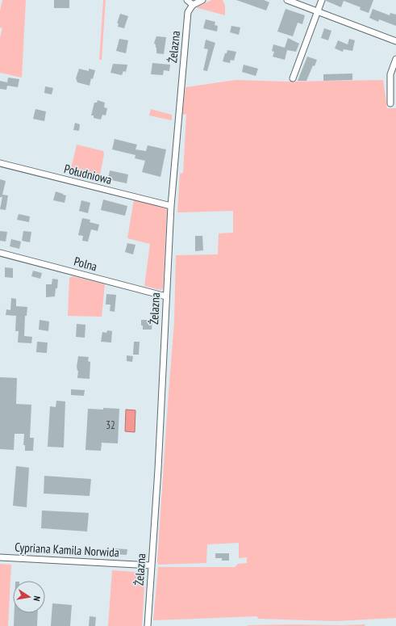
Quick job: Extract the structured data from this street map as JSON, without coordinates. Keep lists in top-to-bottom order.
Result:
{
  "streets": {
    "street": [
      "Żelazna",
      "Południowa",
      "Polna",
      "Cypriana Kamila Norwida"
    ]
  },
  "crossings": [
    ["Żelazna", "Południowa"],
    ["Żelazna", "Polna"],
    ["Żelazna", "Cypriana Kamila Norwida"]
  ],
  "house_numbers": ["32"],
  "north": "right"
}
